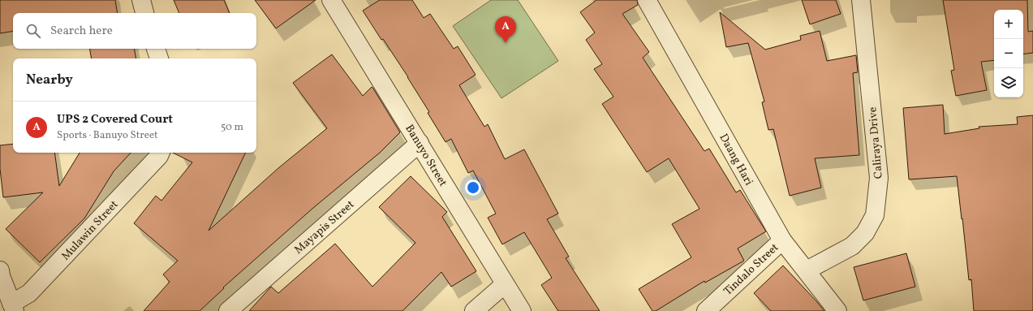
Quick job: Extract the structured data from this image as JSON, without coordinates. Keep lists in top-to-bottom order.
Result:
{
  "streets": {
    "street": [
      "Caliraya Drive",
      "Banuyo Street",
      "Daang Hari",
      "Mayapis Street",
      "Mulawin Street",
      "Tindalo Street"
    ]
  },
  "crossings": [
    ["Caliraya Drive", "Daang Hari"],
    ["Banuyo Street", "Mayapis Street"],
    ["Daang Hari", "Tindalo Street"]
  ],
  "page": {
    "map_buttons": ["+", "−"],
    "search": "Search here",
    "pins": "A",
    "heading": "Nearby",
    "list": [
      {
        "mark": "A",
        "name": "UPS 2 Covered Court",
        "note": "Sports · Banuyo Street",
        "value": "50 m"
      }
    ]
  }
}
